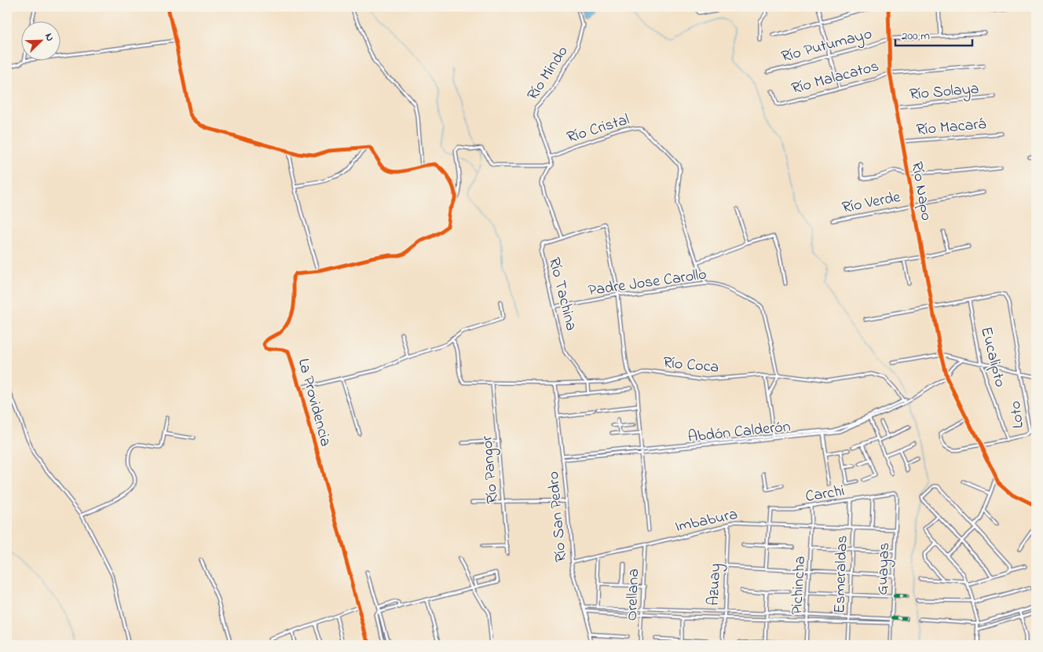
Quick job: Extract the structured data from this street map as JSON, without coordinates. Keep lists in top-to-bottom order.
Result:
{
  "streets": {
    "street": [
      "Río Putumayo",
      "Río Mindo",
      "Río Malacatos",
      "Río Solaya",
      "Río Macará",
      "Río Cristal",
      "Río Napo",
      "Río Verde",
      "Padre Jose Carollo",
      "Río Tachina",
      "Eucalipto",
      "Río Coca",
      "La Providencia",
      "Loto",
      "Abdón Calderón",
      "Río Pangor",
      "Carchi",
      "Río San Pedro",
      "Imbabura",
      "Guayas",
      "Esmeraldas",
      "Azuay",
      "Pichincha",
      "Orellana"
    ]
  },
  "crossings": [
    ["Río Putumayo", "Río Napo"],
    ["Río Mindo", "Río Cristal"],
    ["Río Malacatos", "Río Napo"],
    ["Río Solaya", "Río Napo"],
    ["Río Macará", "Río Napo"],
    ["Río Cristal", "Padre Jose Carollo"],
    ["Río Napo", "Río Verde"],
    ["Río Napo", "Loto"],
    ["Río Napo", "Abdón Calderón"],
    ["Padre Jose Carollo", "Río Tachina"],
    ["Padre Jose Carollo", "Río Coca"],
    ["Río Tachina", "Río Coca"],
    ["Eucalipto", "Loto"],
    ["Río Coca", "Abdón Calderón"],
    ["Río Coca", "Río Pangor"],
    ["Río Coca", "Río San Pedro"],
    ["Abdón Calderón", "Río San Pedro"],
    ["Carchi", "Imbabura"],
    ["Carchi", "Guayas"],
    ["Carchi", "Pichincha"],
    ["Río San Pedro", "Imbabura"],
    ["Imbabura", "Guayas"],
    ["Imbabura", "Esmeraldas"],
    ["Imbabura", "Azuay"],
    ["Imbabura", "Pichincha"],
    ["Imbabura", "Orellana"]
  ],
  "scale_bar": "200 m",
  "north": "top right"
}
